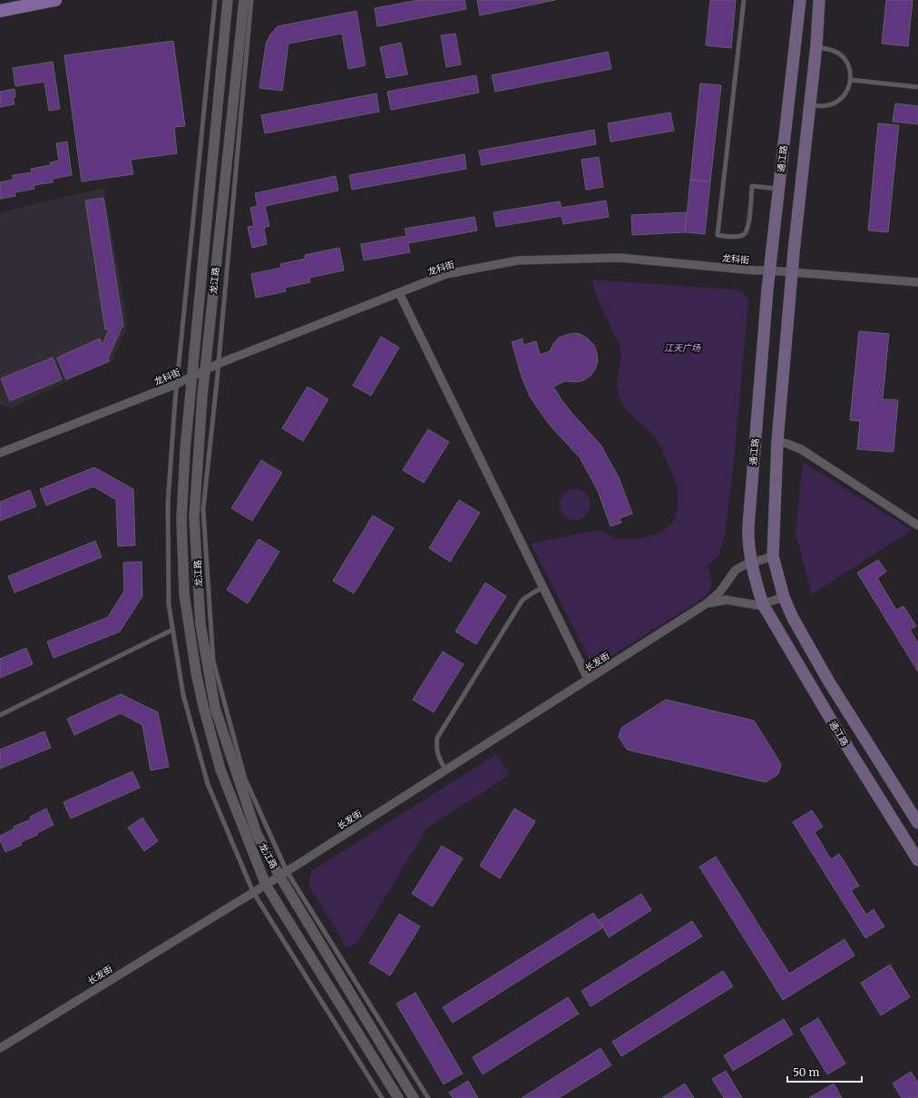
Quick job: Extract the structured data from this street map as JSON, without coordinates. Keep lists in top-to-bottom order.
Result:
{
  "streets": {
    "main road": ["通江路"],
    "street": ["龙科街", "龙江路", "长发街"]
  },
  "crossings": [
    ["通江路", "龙科街"],
    ["通江路", "长发街"],
    ["龙科街", "龙江路"],
    ["龙江路", "长发街"]
  ],
  "parks": ["江天广场"],
  "scale_bar": "50 m"
}
